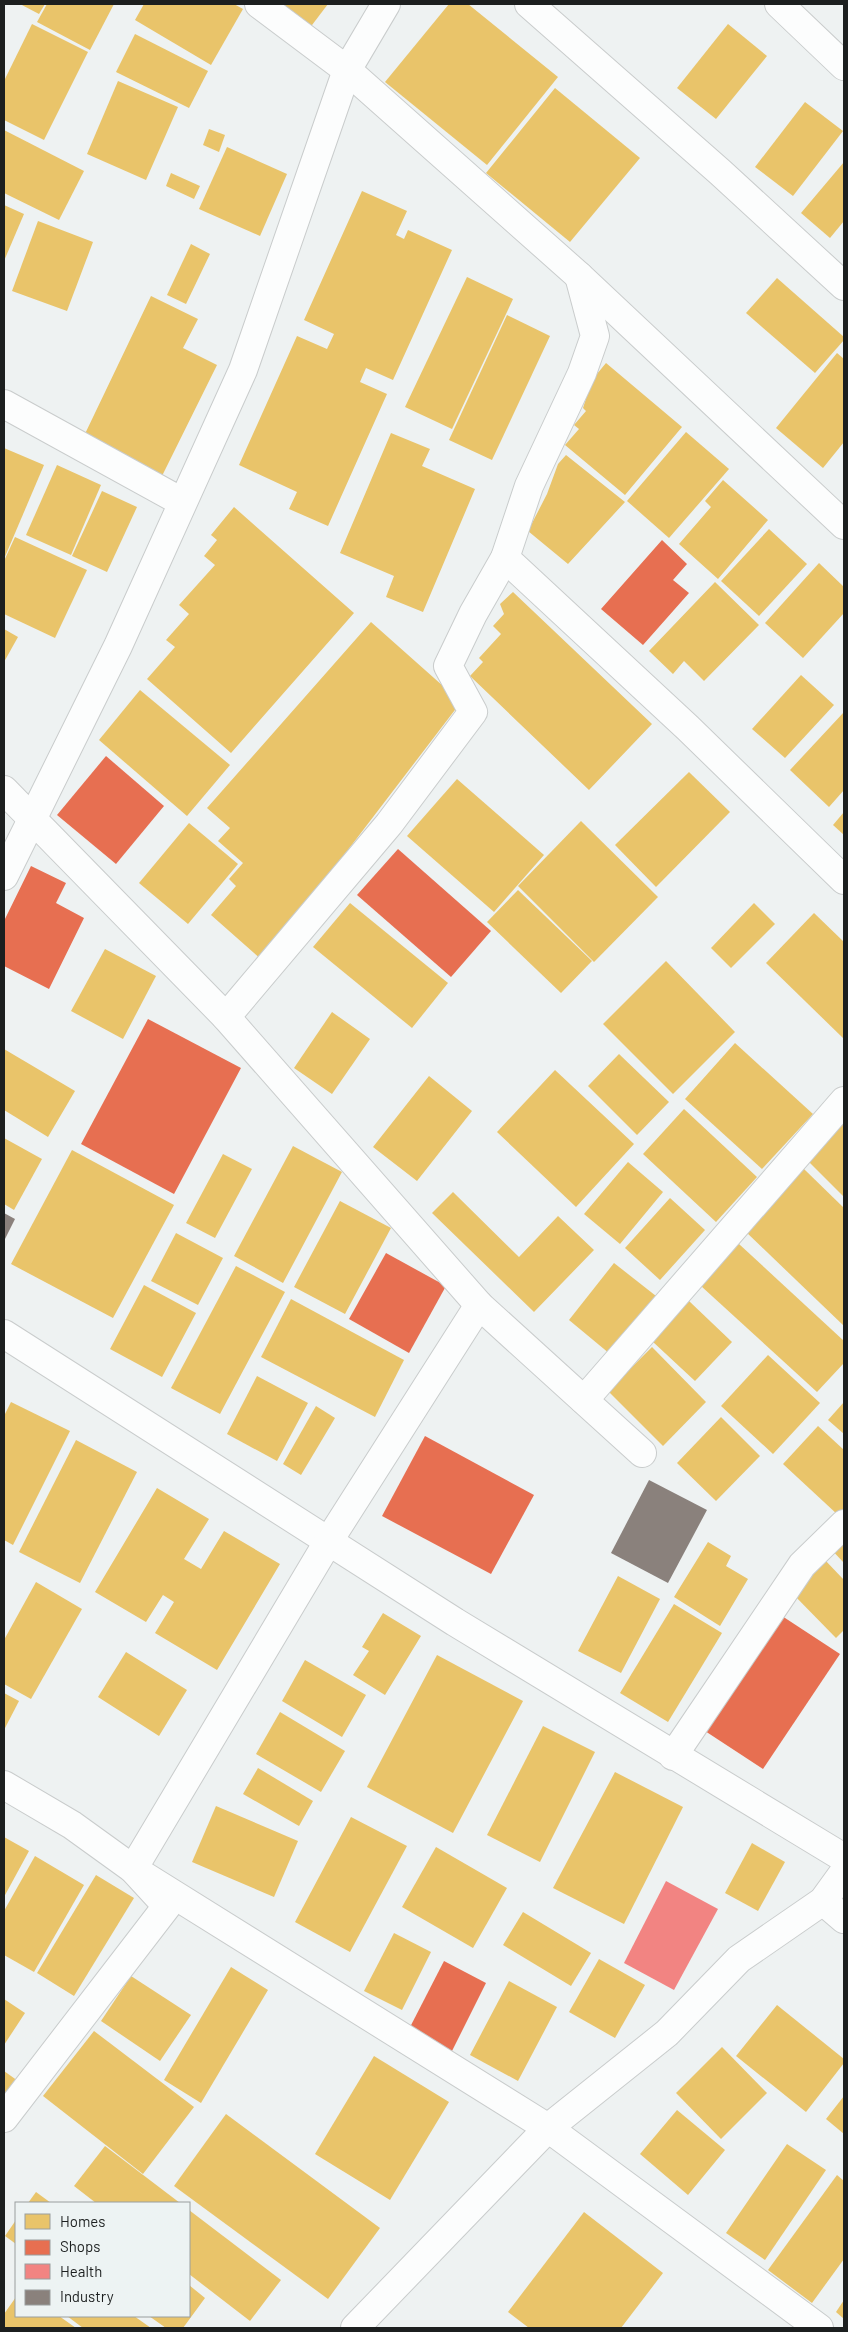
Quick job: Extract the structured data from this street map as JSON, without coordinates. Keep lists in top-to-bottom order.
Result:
{
  "legend": [
    "Homes",
    "Shops",
    "Health",
    "Industry"
  ]
}
